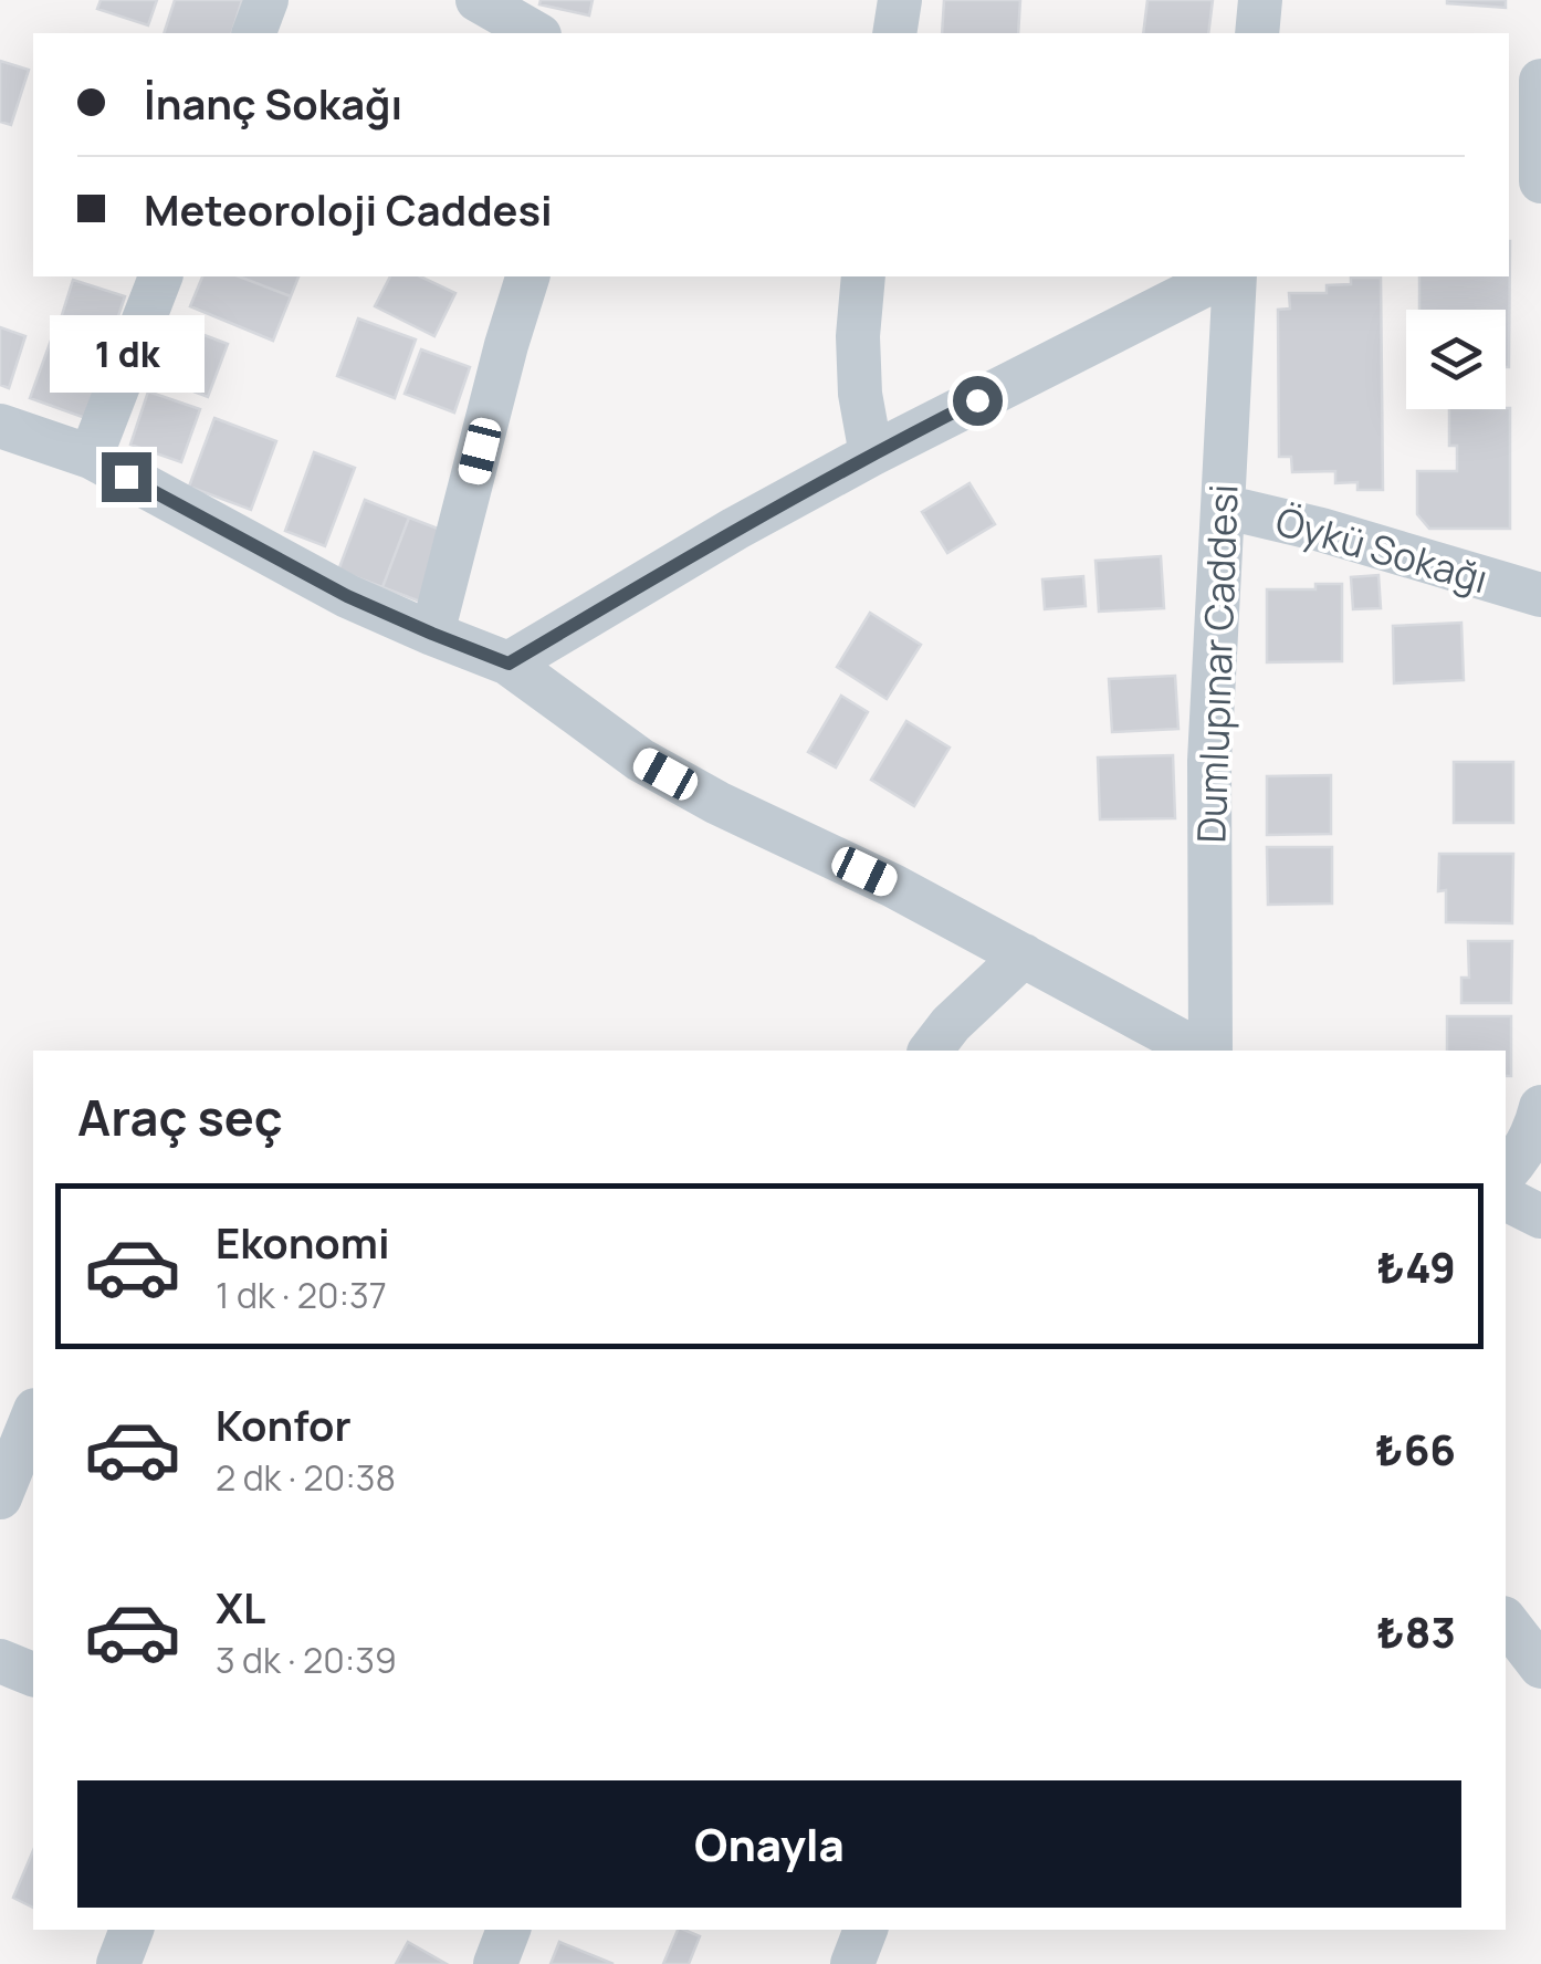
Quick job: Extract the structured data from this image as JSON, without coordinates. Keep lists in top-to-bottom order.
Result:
{
  "streets": {
    "street": ["Öykü Sokağı", "Dumlupınar Caddesi"]
  },
  "crossings": [
    ["Öykü Sokağı", "Dumlupınar Caddesi"]
  ],
  "page": {
    "banner": ["İnanç Sokağı", "Meteoroloji Caddesi"],
    "bubble": "1 dk",
    "heading": "Araç seç",
    "list": [
      {
        "name": "Ekonomi",
        "note": "1 dk · 20:37",
        "value": "₺49"
      },
      {
        "name": "Konfor",
        "note": "2 dk · 20:38",
        "value": "₺66"
      },
      {
        "name": "XL",
        "note": "3 dk · 20:39",
        "value": "₺83"
      }
    ],
    "buttons": "Onayla"
  }
}
